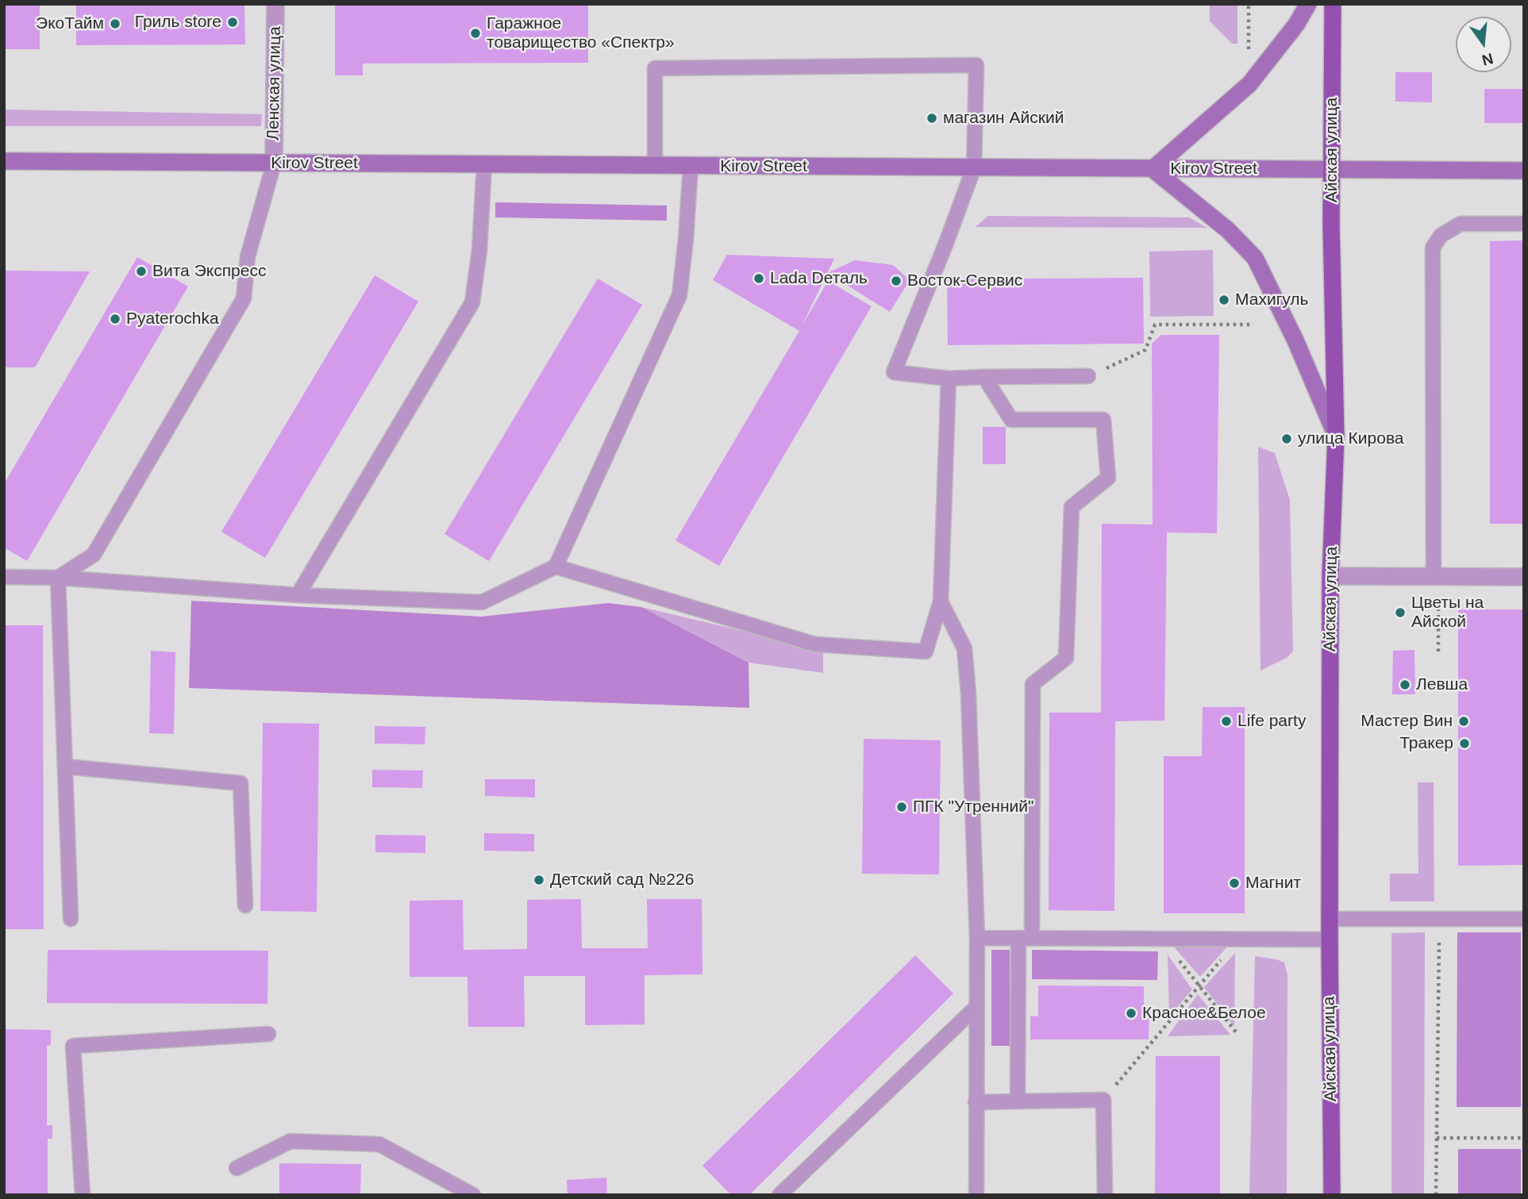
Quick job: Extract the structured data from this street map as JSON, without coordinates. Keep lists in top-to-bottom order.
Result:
{
  "streets": {
    "main road": ["Айская улица", "Kirov Street"],
    "street": ["Ленская улица"]
  },
  "crossings": [
    ["Ленская улица", "Kirov Street"],
    ["Айская улица", "Kirov Street"]
  ],
  "places": [
    "Гриль store",
    "ЭкоТайм",
    "Гаражное товарищество «Спектр»",
    "магазин Айский",
    "Вита Экспресс",
    "Lada Dеталь",
    "Восток-Сервис",
    "Махигуль",
    "Pyaterochka",
    "улица Кирова",
    "Цветы на Айской",
    "Левша",
    "Life party",
    "Мастер Вин",
    "Тракер",
    "ПГК \"Утренний\"",
    "Детский сад №226",
    "Магнит",
    "Красное&Белое"
  ],
  "north": "bottom"
}
